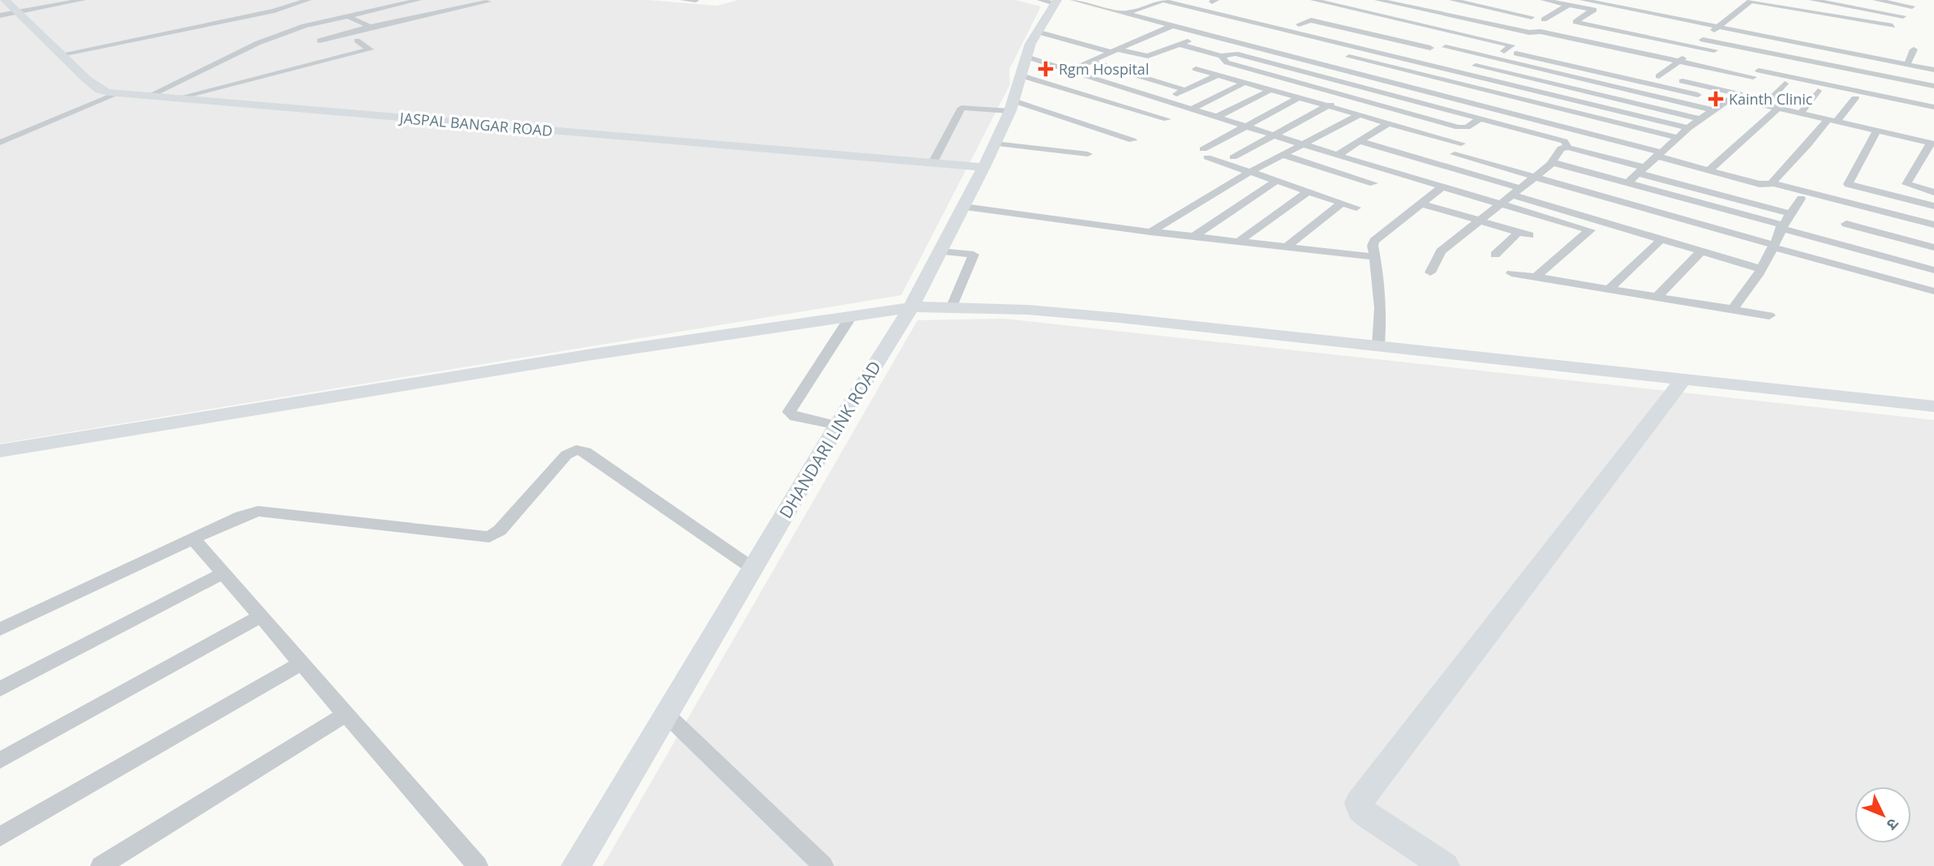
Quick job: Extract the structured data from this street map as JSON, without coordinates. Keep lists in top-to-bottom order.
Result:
{
  "streets": {
    "street": ["JASPAL BANGAR ROAD", "DHANDARI LINK ROAD"]
  },
  "crossings": [
    ["JASPAL BANGAR ROAD", "DHANDARI LINK ROAD"]
  ],
  "places": {
    "health": ["Rgm Hospital", "Kainth Clinic"]
  },
  "north": "bottom right"
}
